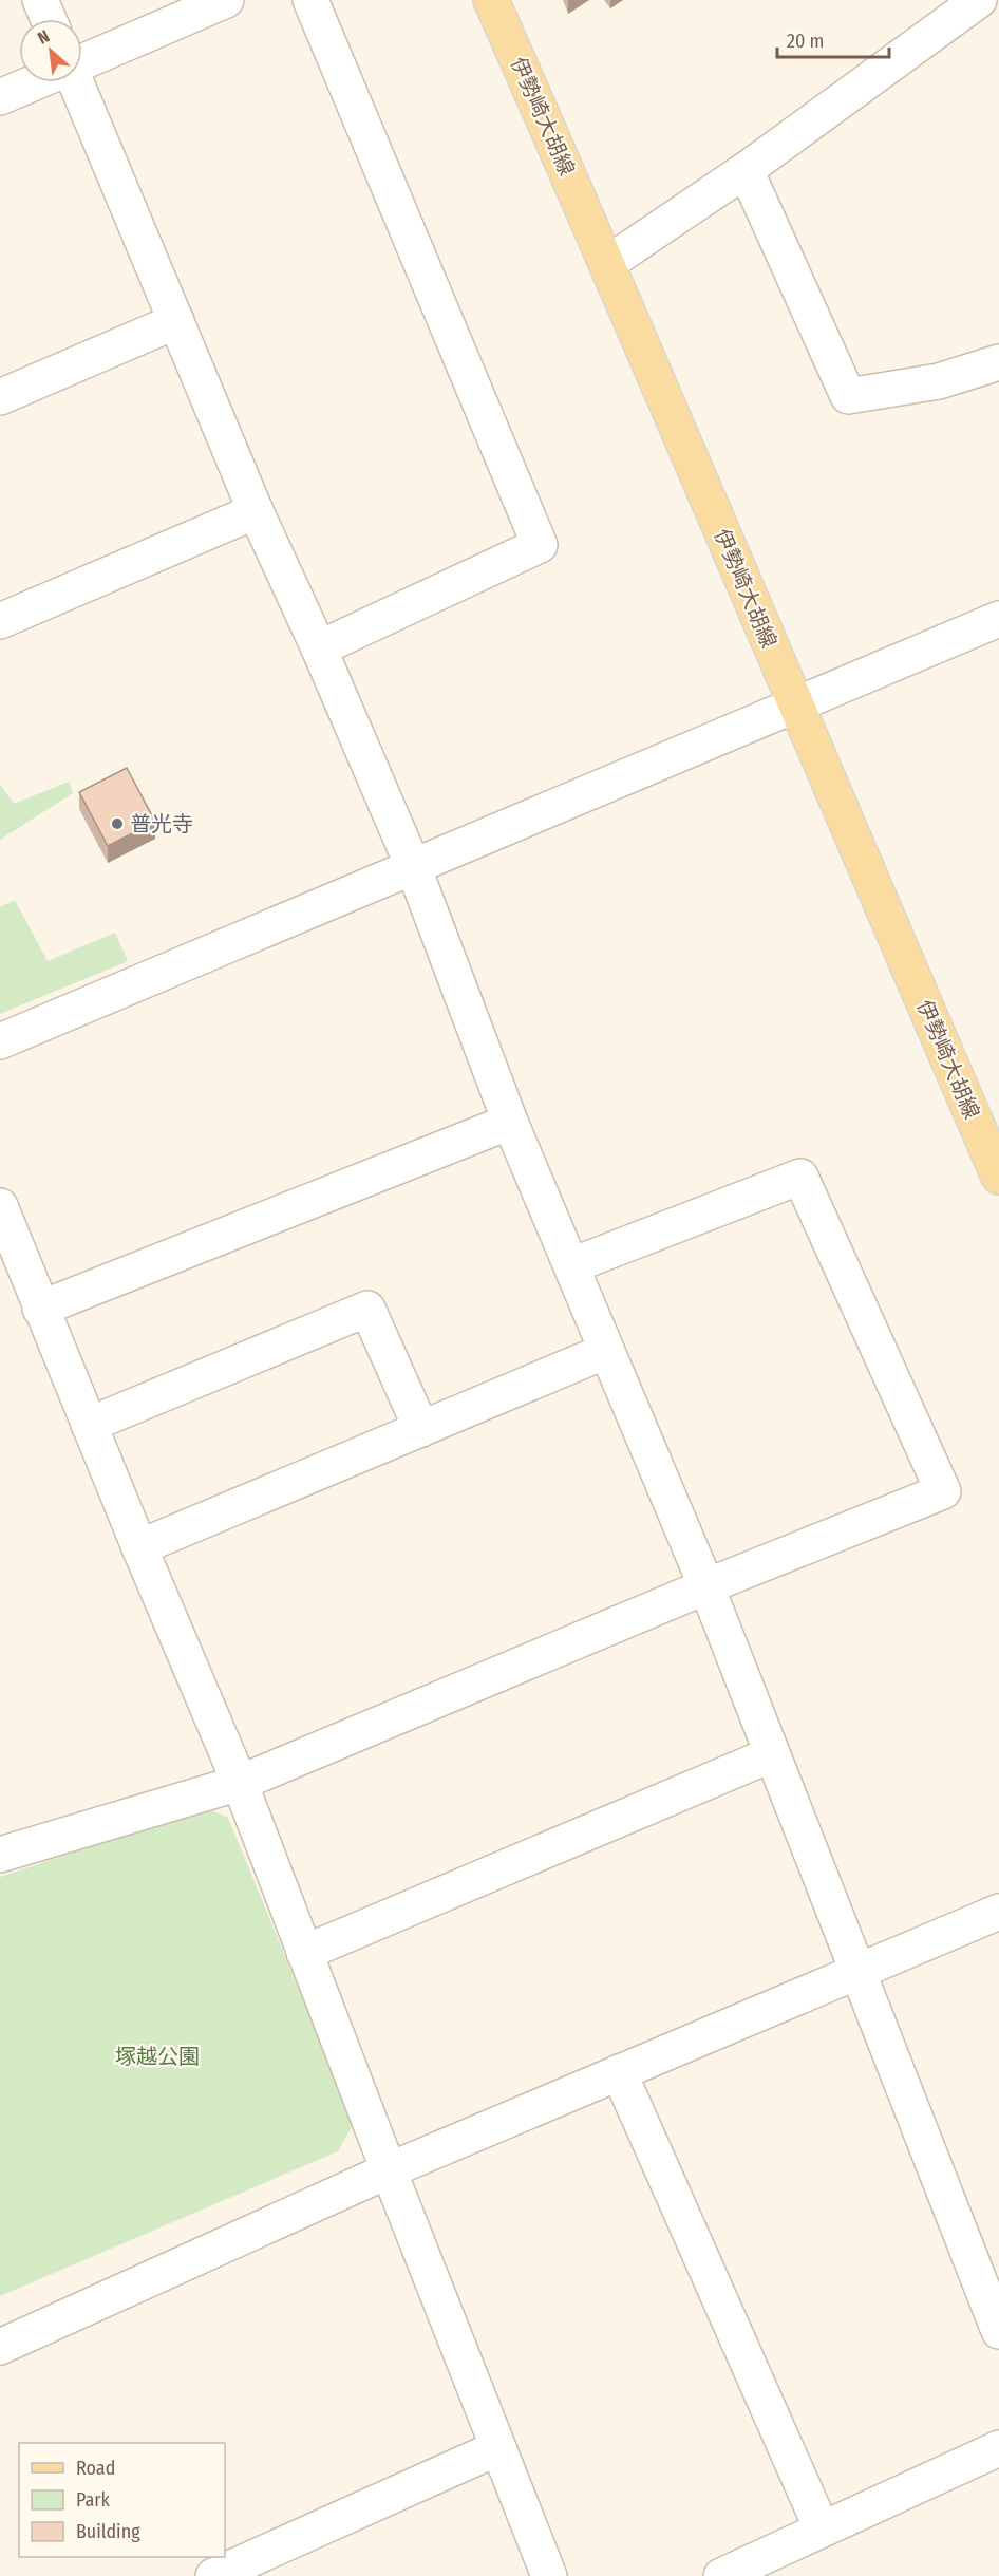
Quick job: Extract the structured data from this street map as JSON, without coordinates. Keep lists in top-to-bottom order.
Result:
{
  "streets": {
    "main road": ["伊勢崎大胡線"]
  },
  "parks": ["塚越公園"],
  "places": ["普光寺"],
  "legend": ["Road", "Park", "Building"],
  "scale_bar": "20 m",
  "north": "top left"
}
